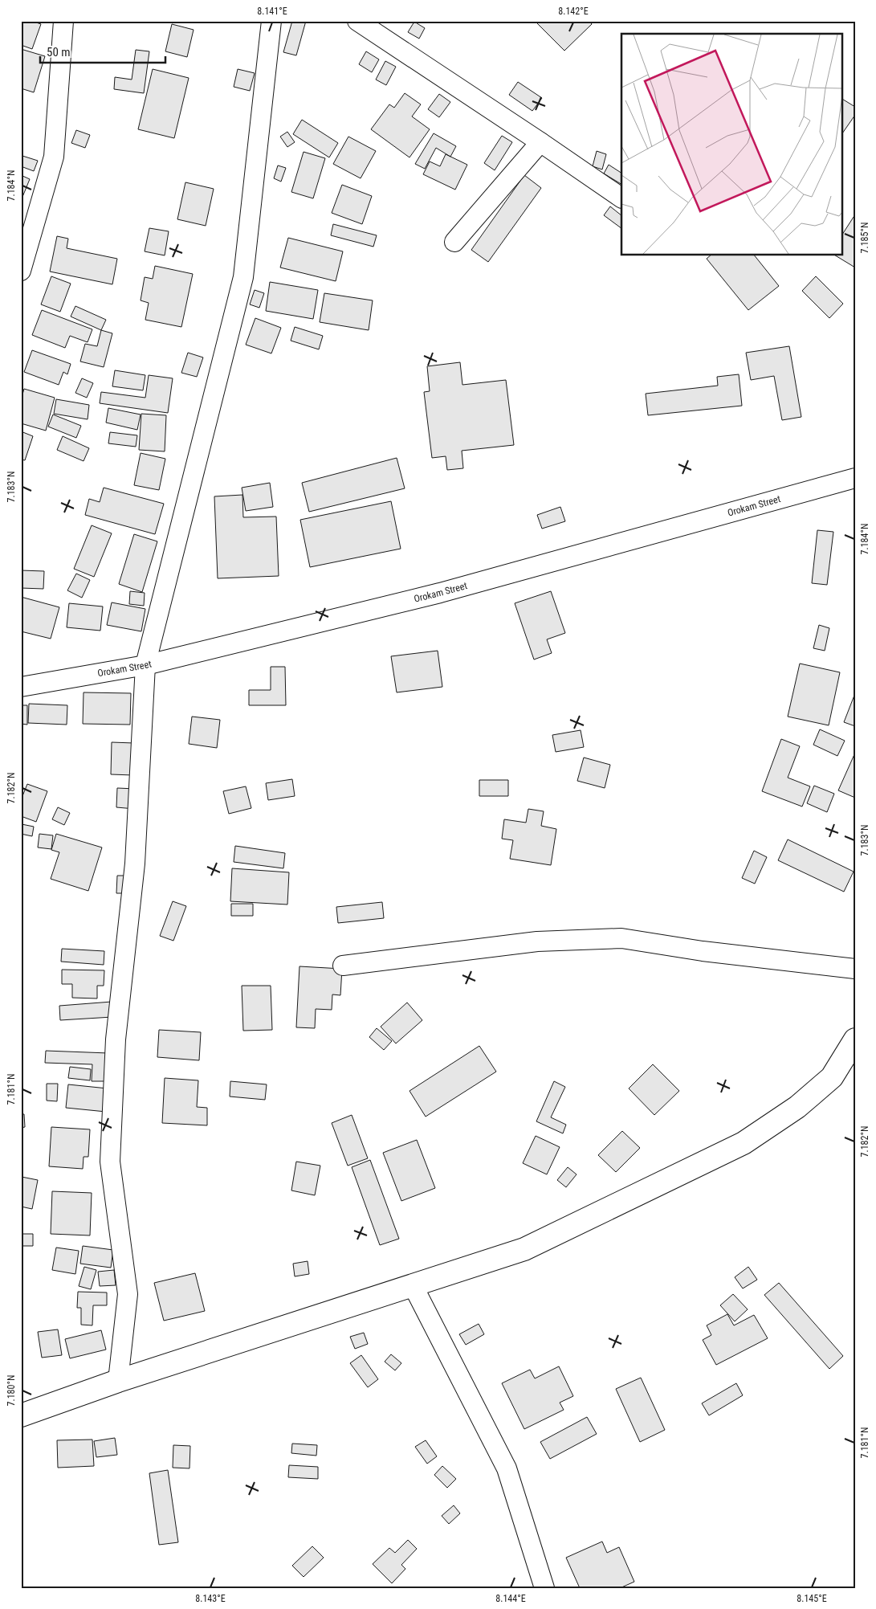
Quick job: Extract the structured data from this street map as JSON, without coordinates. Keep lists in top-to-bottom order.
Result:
{
  "streets": {
    "street": ["Orokam Street"]
  },
  "scale_bar": "50 m",
  "coordinates": [
    "8.141°E",
    "8.142°E",
    "7.184°N",
    "7.185°N",
    "7.183°N",
    "7.182°N",
    "7.181°N",
    "7.180°N",
    "8.143°E",
    "8.144°E",
    "8.145°E"
  ]
}
